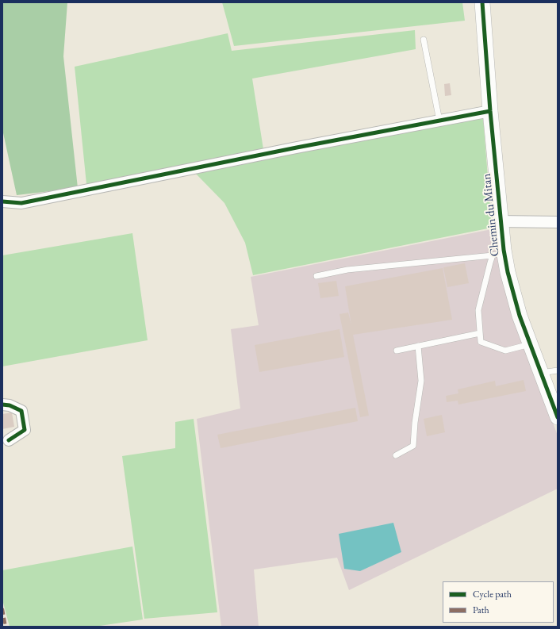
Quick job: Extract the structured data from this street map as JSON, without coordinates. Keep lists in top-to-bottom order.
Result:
{
  "streets": {
    "street": ["Chemin du Mitan"]
  },
  "legend": ["Cycle path", "Path"]
}
